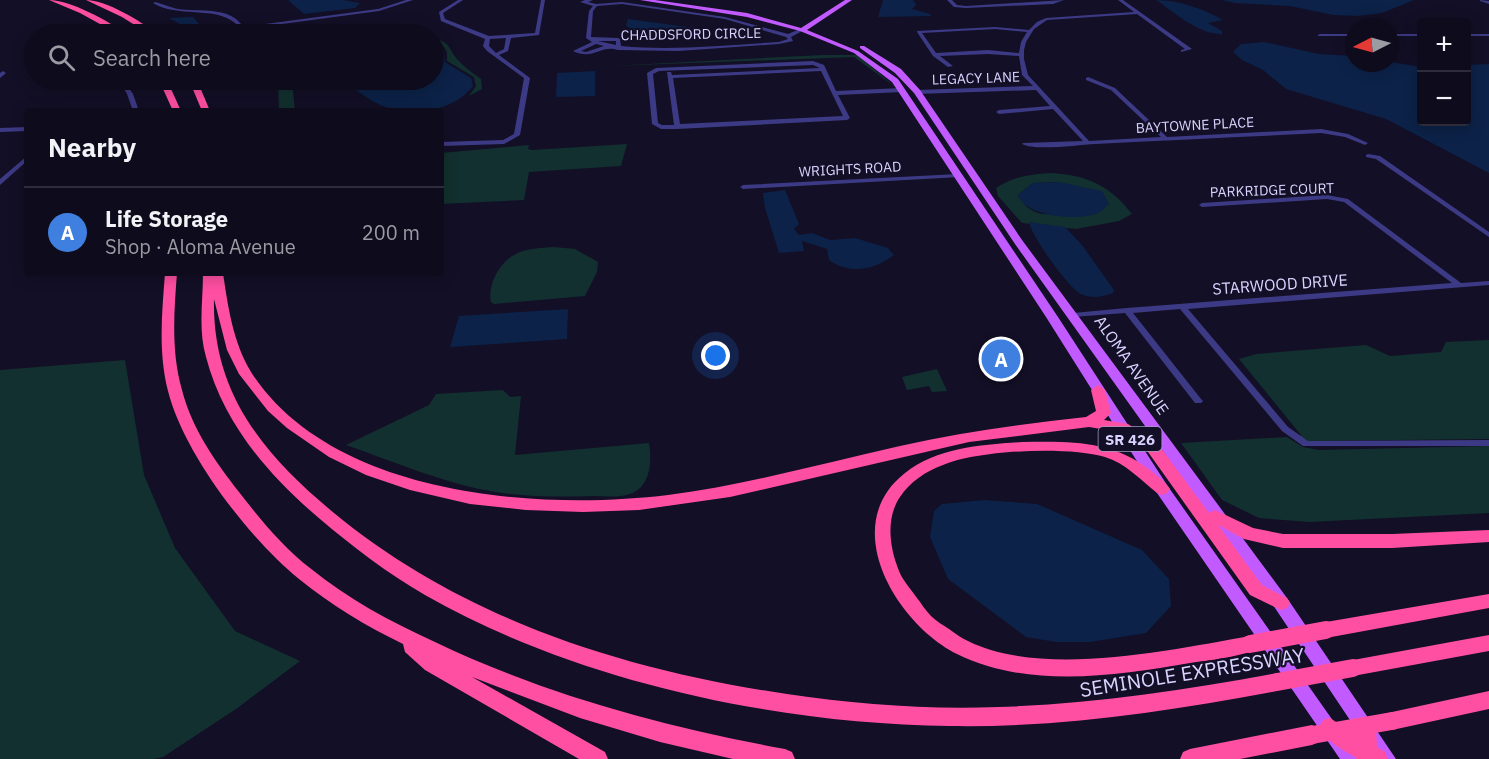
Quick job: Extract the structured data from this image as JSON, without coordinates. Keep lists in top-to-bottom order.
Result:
{
  "streets": {
    "highway": ["SEMINOLE EXPRESSWAY"],
    "main road": ["ALOMA AVENUE", "SR 426"],
    "street": [
      "CHADDSFORD CIRCLE",
      "LEGACY LANE",
      "BAYTOWNE PLACE",
      "WRIGHTS ROAD",
      "PARKRIDGE COURT",
      "STARWOOD DRIVE"
    ]
  },
  "crossings": [
    ["CHADDSFORD CIRCLE", "ALOMA AVENUE"],
    ["CHADDSFORD CIRCLE", "SR 426"],
    ["LEGACY LANE", "ALOMA AVENUE"],
    ["WRIGHTS ROAD", "SR 426"],
    ["PARKRIDGE COURT", "STARWOOD DRIVE"],
    ["STARWOOD DRIVE", "ALOMA AVENUE"],
    ["ALOMA AVENUE", "SR 426"]
  ],
  "north": "left",
  "page": {
    "map_buttons": ["+", "−"],
    "search": "Search here",
    "heading": "Nearby",
    "list": [
      {
        "mark": "A",
        "name": "Life Storage",
        "note": "Shop · Aloma Avenue",
        "value": "200 m"
      }
    ],
    "pins": "A"
  }
}
